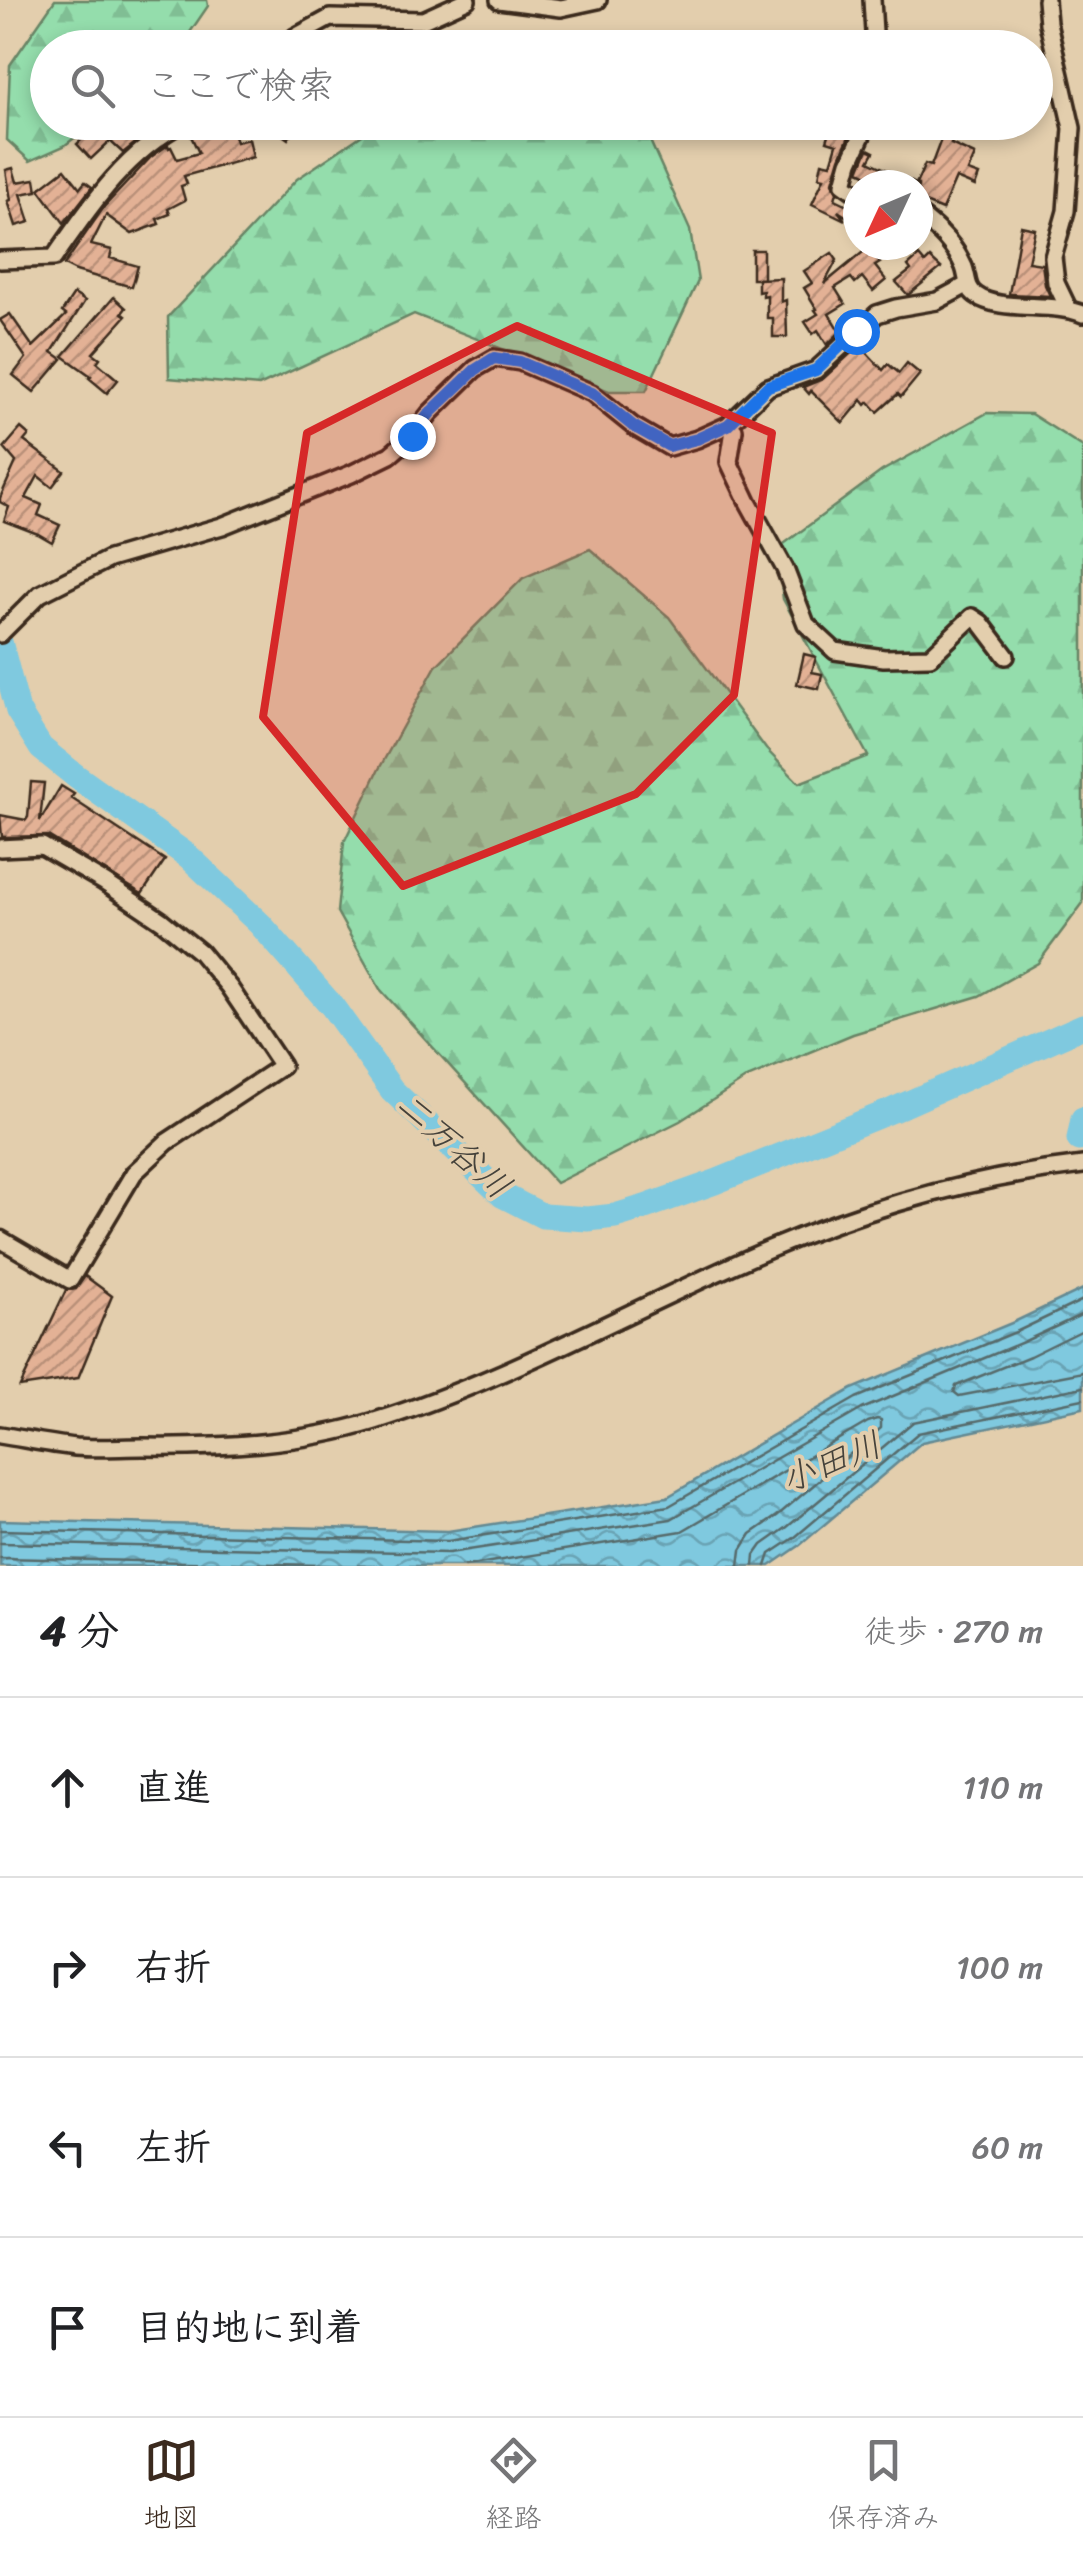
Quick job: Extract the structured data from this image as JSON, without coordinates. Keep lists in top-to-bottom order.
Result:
{
  "water": ["二万谷川", "小田川"],
  "north": "bottom left",
  "page": {
    "search": "ここで検索",
    "heading": ["4 分", "徒歩 · 270 m"],
    "list": [
      ["直進", "110 m"],
      ["右折", "100 m"],
      ["左折", "60 m"],
      "目的地に到着"
    ],
    "nav": ["地図", "経路", "保存済み"]
  }
}
